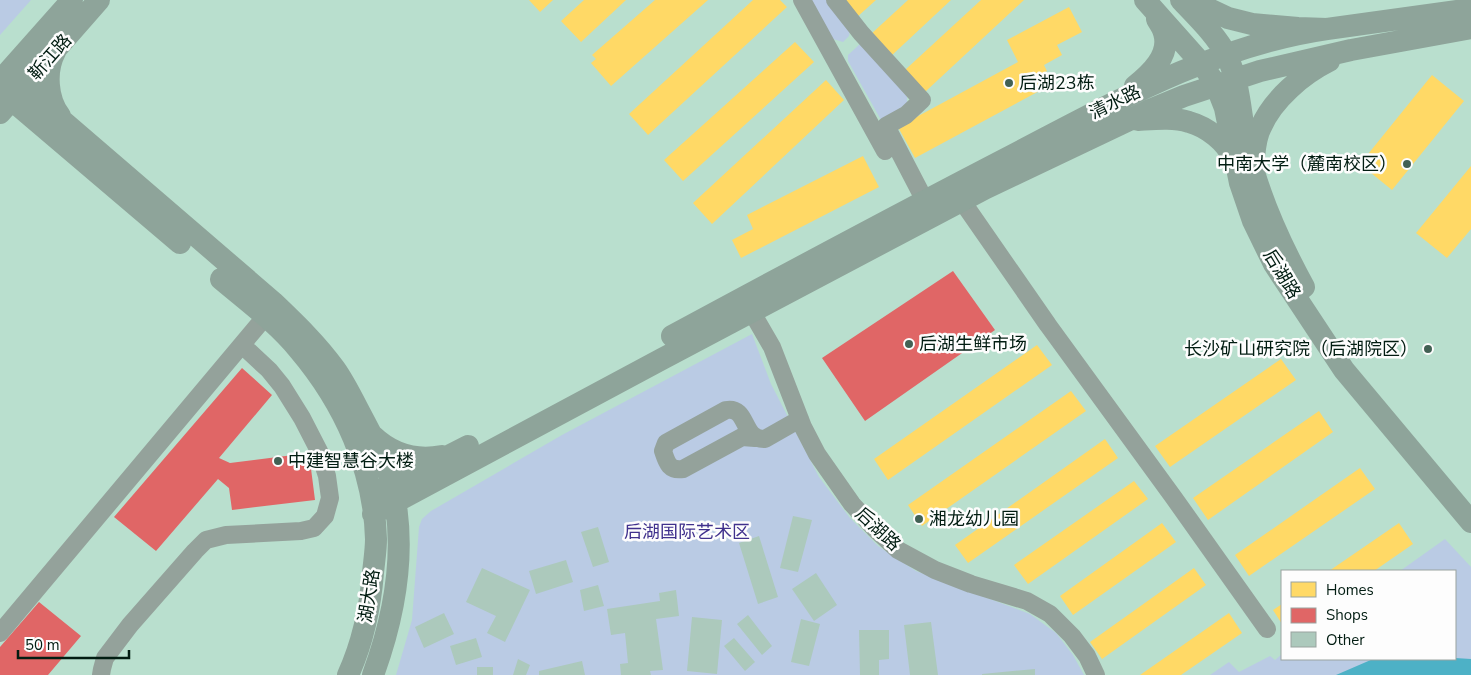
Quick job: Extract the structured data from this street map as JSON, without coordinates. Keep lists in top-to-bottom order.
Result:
{
  "streets": {
    "main road": [
      "靳江路",
      "清水路",
      "后湖路",
      "湖大路"
    ]
  },
  "crossings": [
    ["靳江路", "湖大路"],
    ["清水路", "后湖路"]
  ],
  "parks": ["后湖国际艺术区"],
  "places": [
    "后湖23栋",
    "中南大学（麓南校区）",
    "后湖生鲜市场",
    "长沙矿山研究院（后湖院区）",
    "中建智慧谷大楼",
    "湘龙幼儿园"
  ],
  "legend": ["Homes", "Shops", "Other"],
  "scale_bar": "50 m"
}
